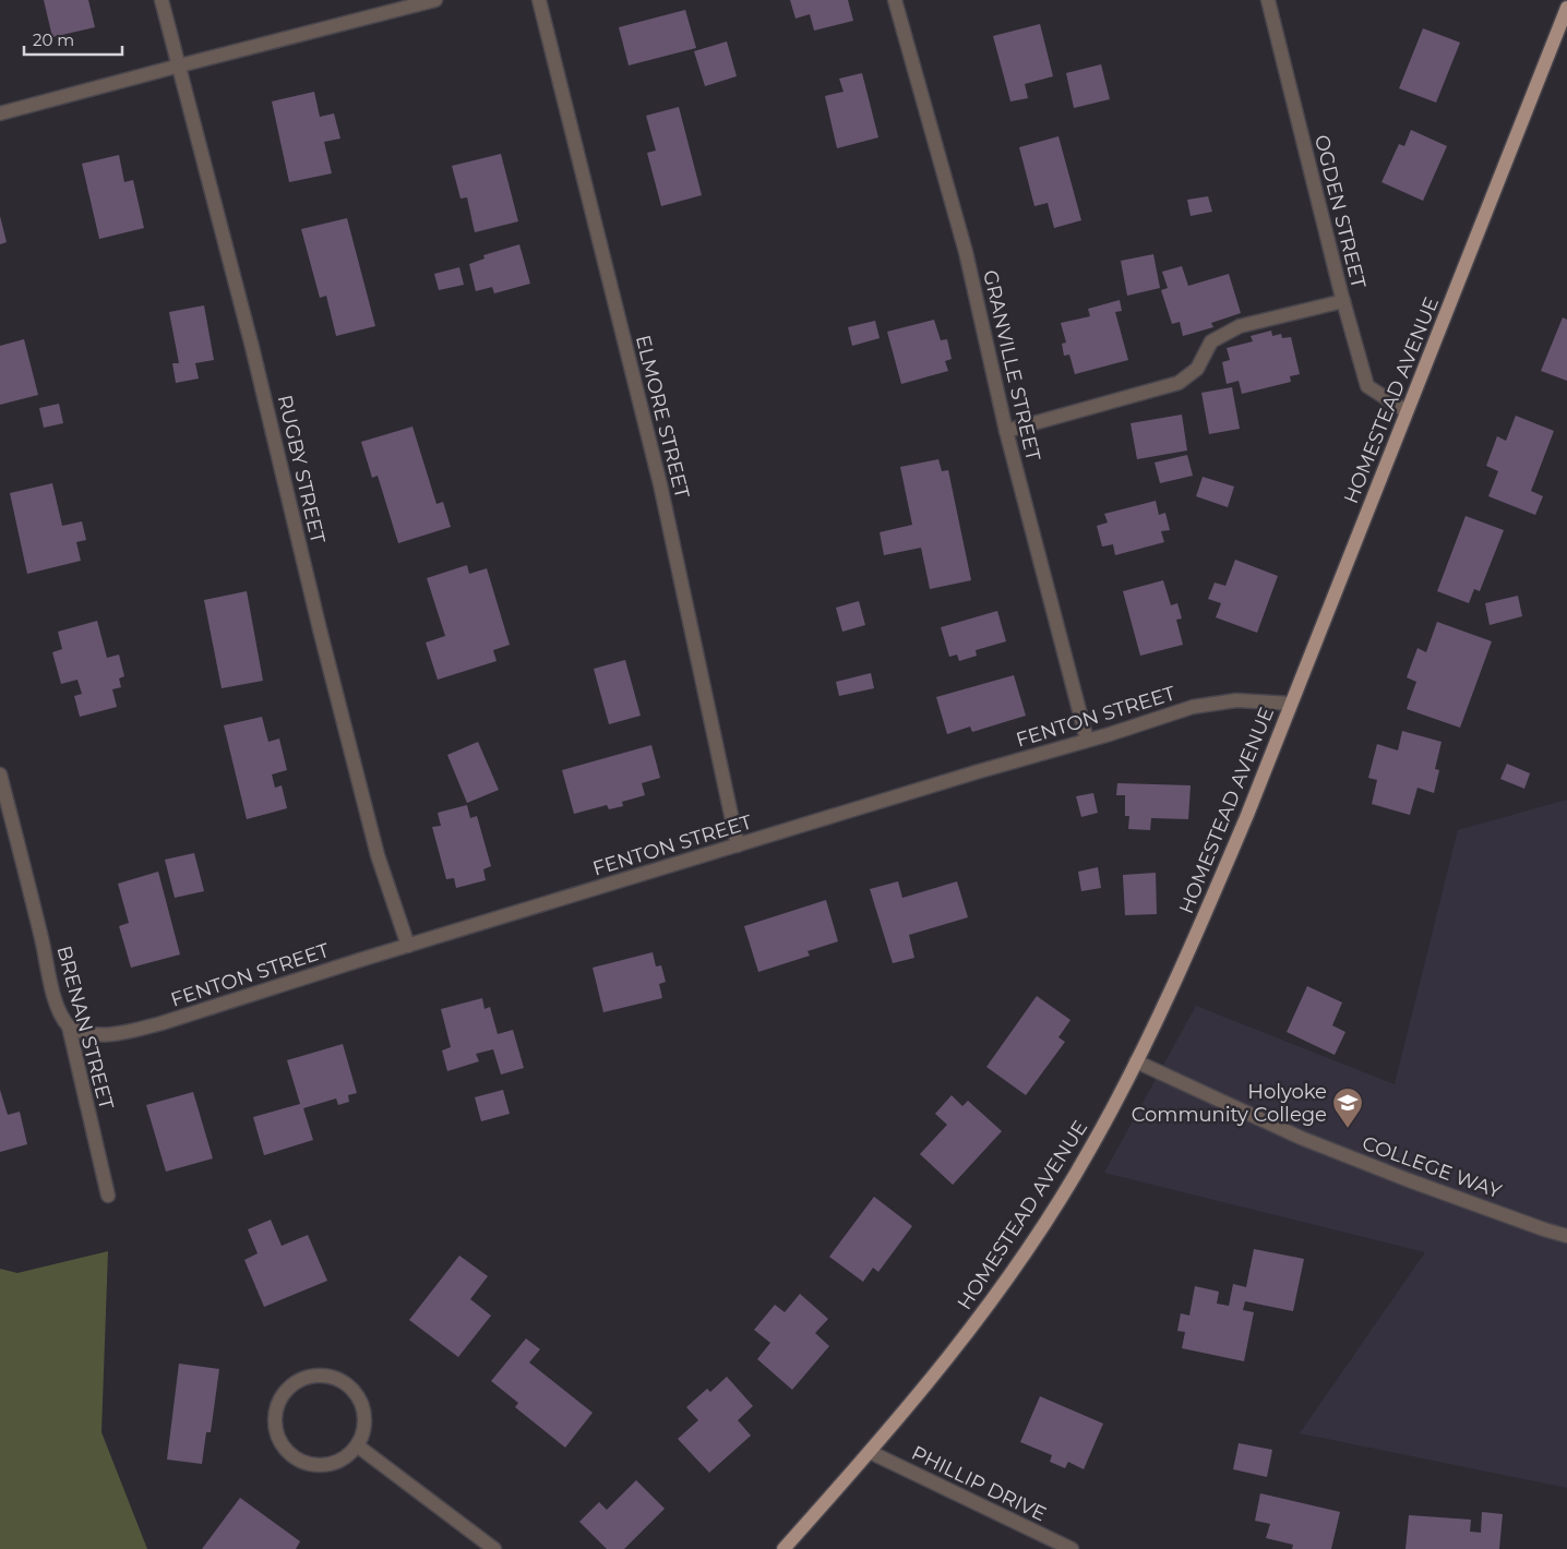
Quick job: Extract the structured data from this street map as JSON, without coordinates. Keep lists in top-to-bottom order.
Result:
{
  "streets": {
    "main road": ["HOMESTEAD AVENUE"],
    "street": [
      "OGDEN STREET",
      "GRANVILLE STREET",
      "ELMORE STREET",
      "RUGBY STREET",
      "FENTON STREET",
      "BRENAN STREET",
      "COLLEGE WAY",
      "PHILLIP DRIVE"
    ]
  },
  "crossings": [
    ["OGDEN STREET", "HOMESTEAD AVENUE"],
    ["GRANVILLE STREET", "FENTON STREET"],
    ["HOMESTEAD AVENUE", "FENTON STREET"],
    ["HOMESTEAD AVENUE", "COLLEGE WAY"],
    ["HOMESTEAD AVENUE", "PHILLIP DRIVE"],
    ["ELMORE STREET", "FENTON STREET"],
    ["RUGBY STREET", "FENTON STREET"],
    ["FENTON STREET", "BRENAN STREET"]
  ],
  "places": {
    "school or university": ["Holyoke Community College"]
  },
  "scale_bar": "20 m"
}
